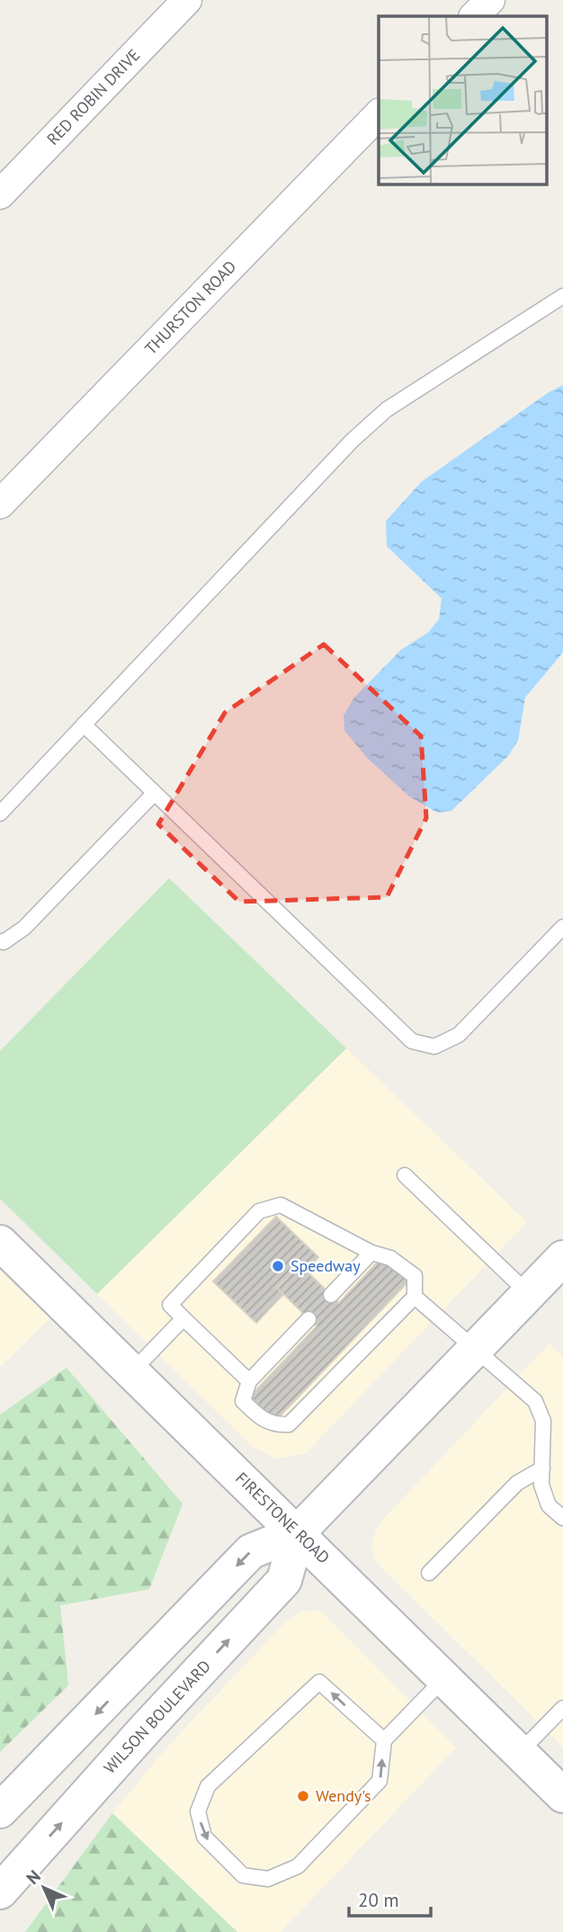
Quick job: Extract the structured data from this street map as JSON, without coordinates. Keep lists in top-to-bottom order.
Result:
{
  "streets": {
    "main road": ["FIRESTONE ROAD", "WILSON BOULEVARD"],
    "street": ["RED ROBIN DRIVE", "THURSTON ROAD"]
  },
  "crossings": [
    ["FIRESTONE ROAD", "WILSON BOULEVARD"]
  ],
  "places": ["Speedway", "Wendy's"],
  "scale_bar": "20 m",
  "north": "top left"
}
